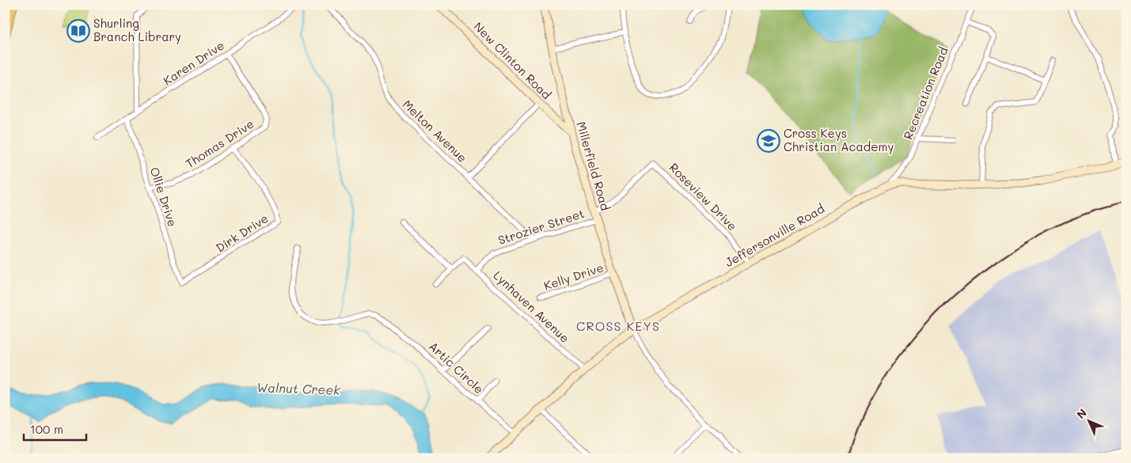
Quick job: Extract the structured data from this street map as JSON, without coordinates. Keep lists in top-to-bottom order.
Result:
{
  "streets": {
    "main road": ["New Clinton Road", "Millerfield Road", "Jeffersonville Road"],
    "street": [
      "Karen Drive",
      "Recreation Road",
      "Melton Avenue",
      "Thomas Drive",
      "Ollie Drive",
      "Roseview Drive",
      "Strozier Street",
      "Dirk Drive",
      "Kelly Drive",
      "Lynhaven Avenue",
      "Artic Circle"
    ]
  },
  "crossings": [
    ["New Clinton Road", "Millerfield Road"],
    ["Karen Drive", "Thomas Drive"],
    ["Karen Drive", "Ollie Drive"],
    ["Recreation Road", "Jeffersonville Road"],
    ["Melton Avenue", "Strozier Street"],
    ["Thomas Drive", "Ollie Drive"],
    ["Thomas Drive", "Dirk Drive"],
    ["Millerfield Road", "Roseview Drive"],
    ["Millerfield Road", "Strozier Street"],
    ["Millerfield Road", "Jeffersonville Road"],
    ["Millerfield Road", "Kelly Drive"],
    ["Ollie Drive", "Dirk Drive"],
    ["Roseview Drive", "Jeffersonville Road"],
    ["Strozier Street", "Lynhaven Avenue"],
    ["Jeffersonville Road", "Lynhaven Avenue"],
    ["Jeffersonville Road", "Artic Circle"]
  ],
  "districts": ["CROSS KEYS"],
  "water": ["Walnut Creek"],
  "places": {
    "library": ["Shurling Branch Library"],
    "school or university": ["Cross Keys Christian Academy"]
  },
  "scale_bar": "100 m",
  "north": "top left"
}
